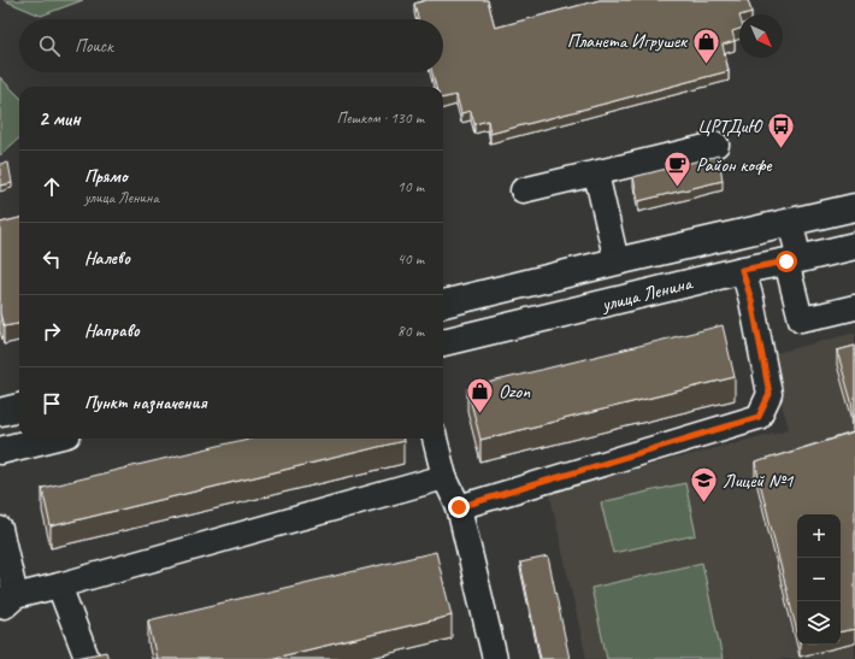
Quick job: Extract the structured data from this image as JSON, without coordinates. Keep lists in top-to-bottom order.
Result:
{
  "streets": {
    "main road": ["улица Ленина"]
  },
  "places": {
    "shop": ["Планета Игрушек", "Ozon"],
    "bus stop": ["ЦРТДиЮ"],
    "cafe": ["Район кофе"],
    "school or university": ["Лицей №1"]
  },
  "north": "bottom right",
  "page": {
    "search": "Поиск",
    "heading": ["2 мин", "Пешком · 130 m"],
    "list": [
      ["Прямо", "улица Ленина", "10 m"],
      ["Налево", "40 m"],
      ["Направо", "80 m"],
      "Пункт назначения"
    ],
    "map_buttons": ["+", "−"]
  }
}
